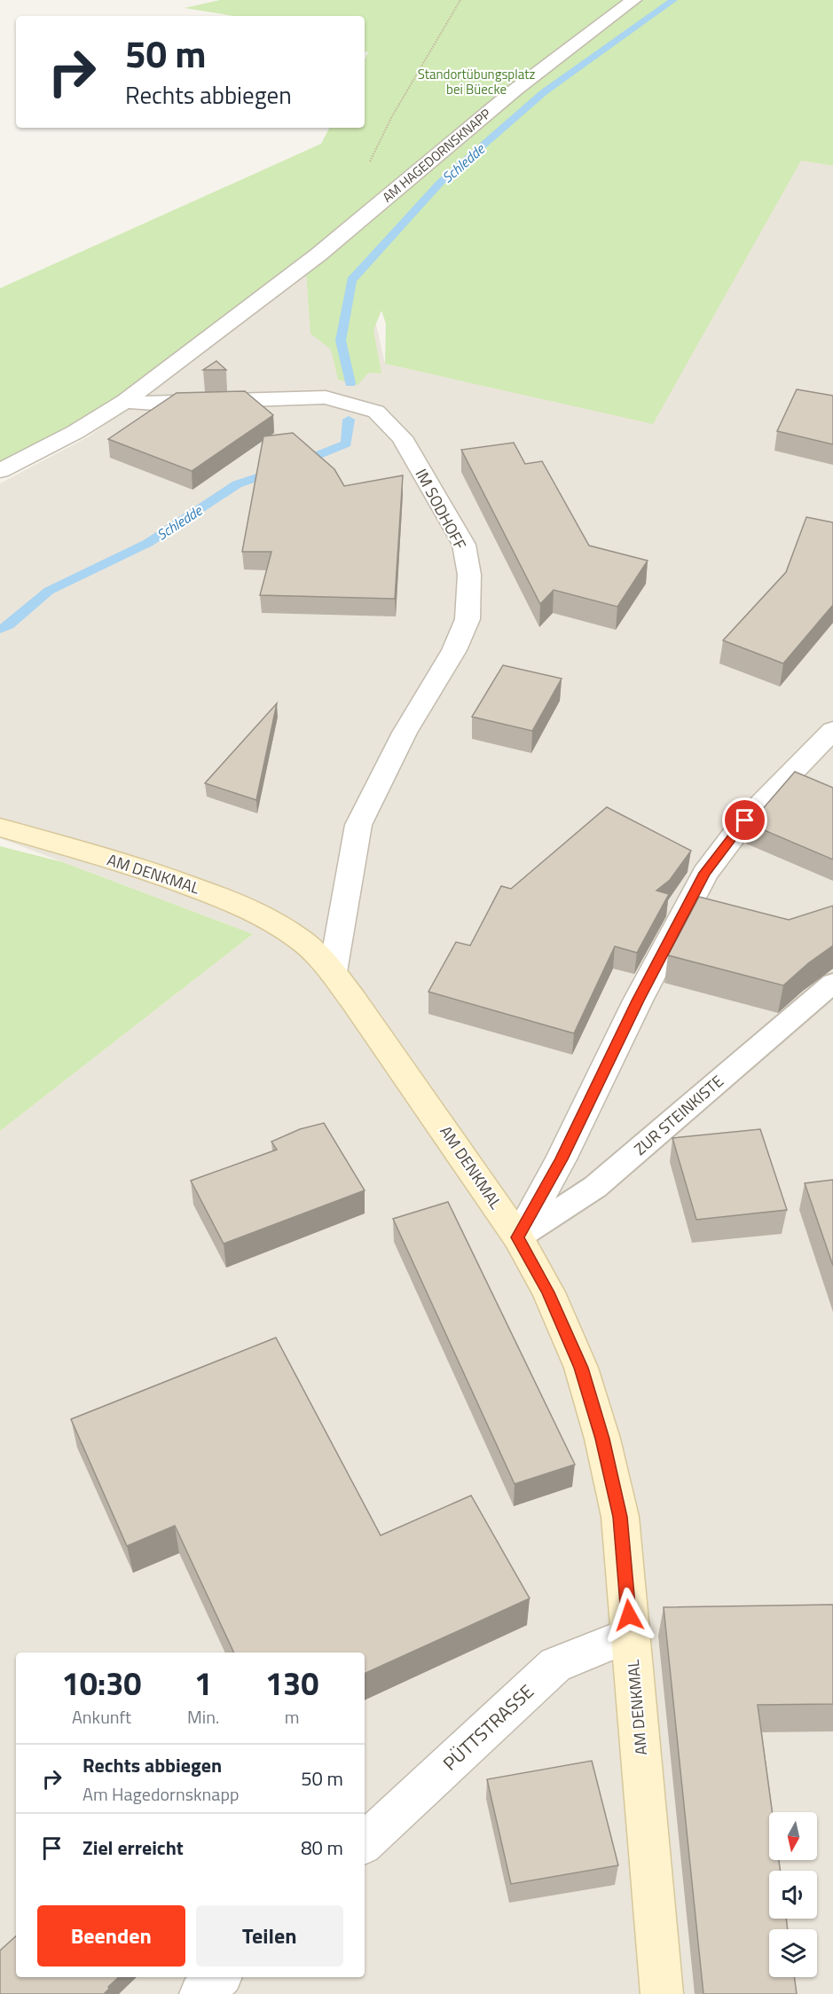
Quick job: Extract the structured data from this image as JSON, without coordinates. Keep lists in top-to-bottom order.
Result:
{
  "streets": {
    "main road": ["AM DENKMAL"],
    "street": ["AM HAGEDORNSKNAPP", "IM SODHOFF", "PÜTTSTRASSE"],
    "lane": ["ZUR STEINKISTE"]
  },
  "crossings": [
    ["AM HAGEDORNSKNAPP", "IM SODHOFF"],
    ["IM SODHOFF", "AM DENKMAL"],
    ["AM DENKMAL", "ZUR STEINKISTE"],
    ["AM DENKMAL", "PÜTTSTRASSE"]
  ],
  "water": ["Schledde"],
  "parks": ["Standortübungsplatz bei Büecke"],
  "north": "bottom",
  "page": {
    "turn": ["50 m", "Rechts abbiegen"],
    "eta": [
      "10:30",
      "Ankunft",
      "1",
      "Min.",
      "130",
      "m"
    ],
    "list": [
      {
        "name": "Rechts abbiegen",
        "note": "Am Hagedornsknapp",
        "value": "50 m"
      },
      {
        "name": "Ziel erreicht",
        "value": "80 m"
      }
    ],
    "buttons": ["Beenden", "Teilen"]
  }
}
